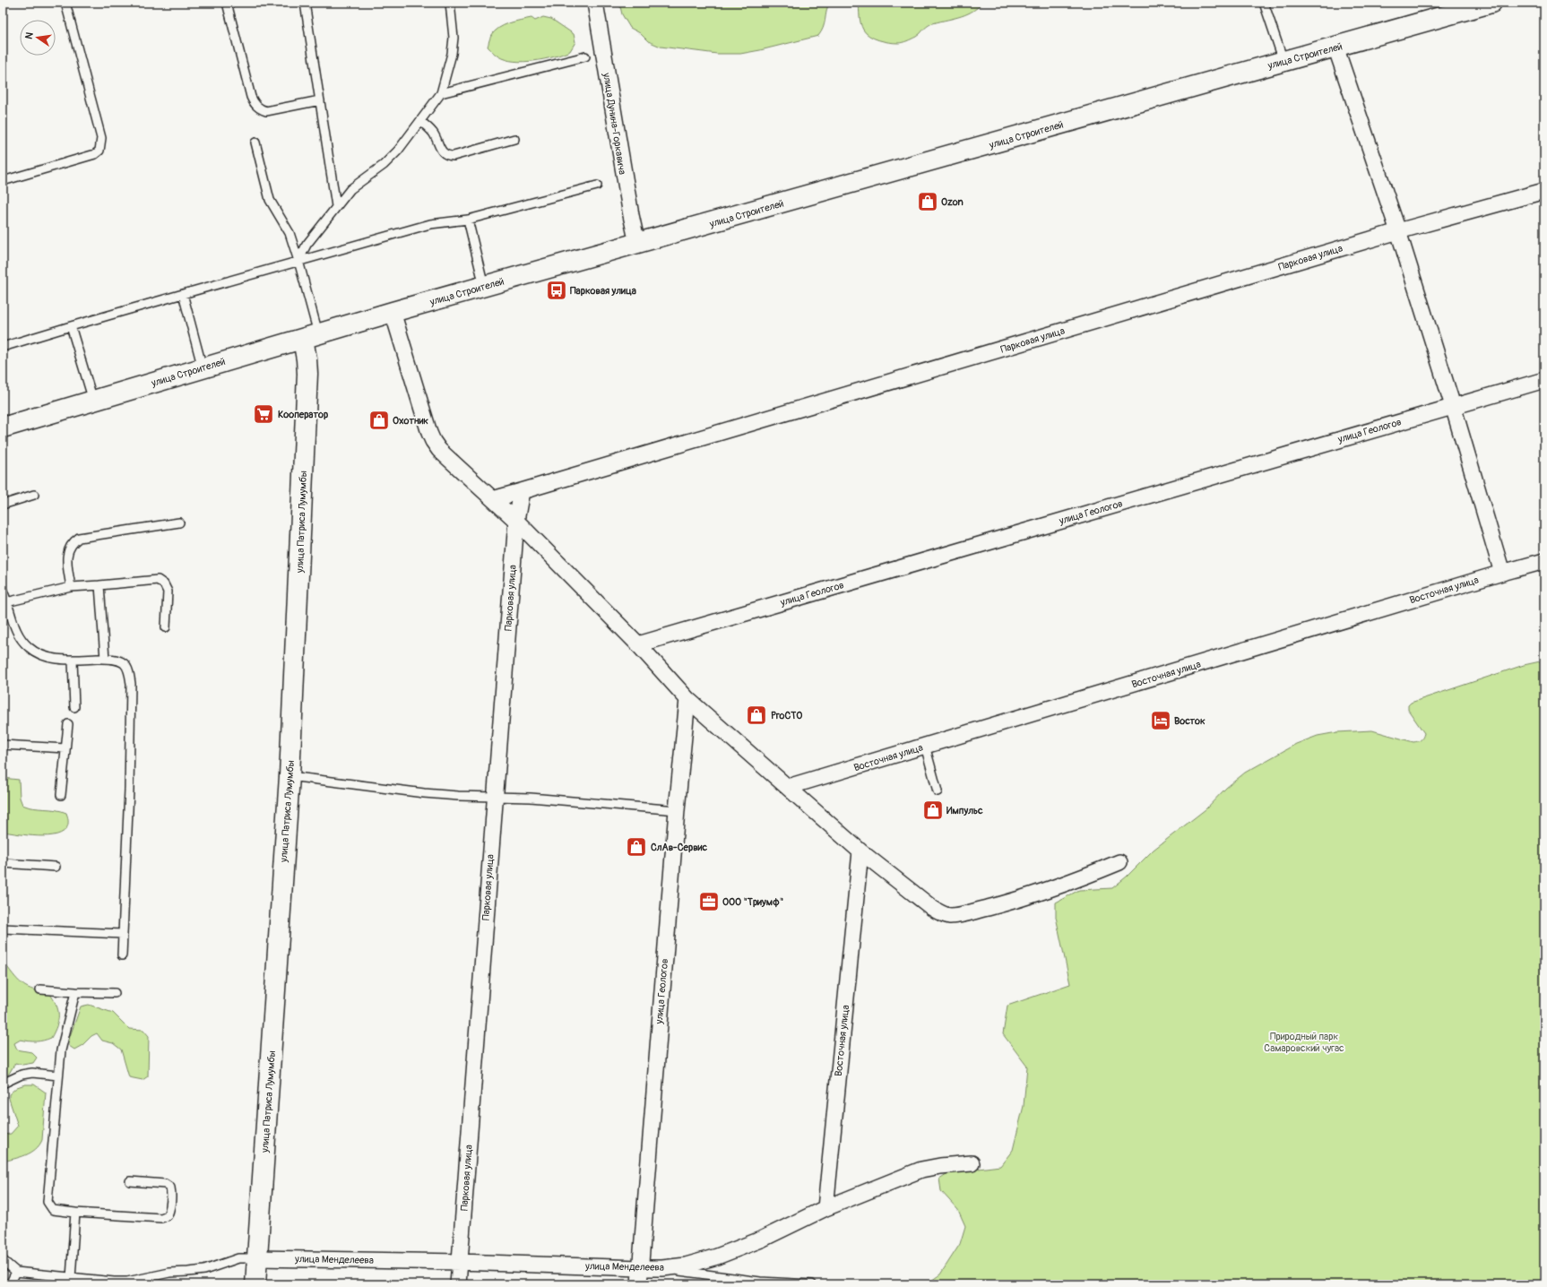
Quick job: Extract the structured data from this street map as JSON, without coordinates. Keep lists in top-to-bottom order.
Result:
{
  "streets": {
    "main road": ["улица Строителей", "улица Патриса Лумумбы"],
    "street": [
      "улица Дунина-Горкавича",
      "Парковая улица",
      "улица Геологов",
      "Восточная улица",
      "улица Менделеева"
    ]
  },
  "crossings": [
    ["улица Строителей", "улица Дунина-Горкавича"],
    ["улица Строителей", "улица Патриса Лумумбы"],
    ["Парковая улица", "улица Менделеева"],
    ["улица Геологов", "улица Менделеева"],
    ["улица Патриса Лумумбы", "улица Менделеева"],
    ["Восточная улица", "улица Менделеева"]
  ],
  "parks": ["Природный парк Самаровский чугас"],
  "places": {
    "shop": [
      "Ozon",
      "Охотник",
      "ProСТО",
      "Импульс",
      "СлАв-Сервис"
    ],
    "bus stop": ["Парковая улица"],
    "supermarket": ["Кооператор"],
    "hotel": ["Восток"],
    "office": ["ООО \"Триумф\""]
  },
  "north": "left"
}
